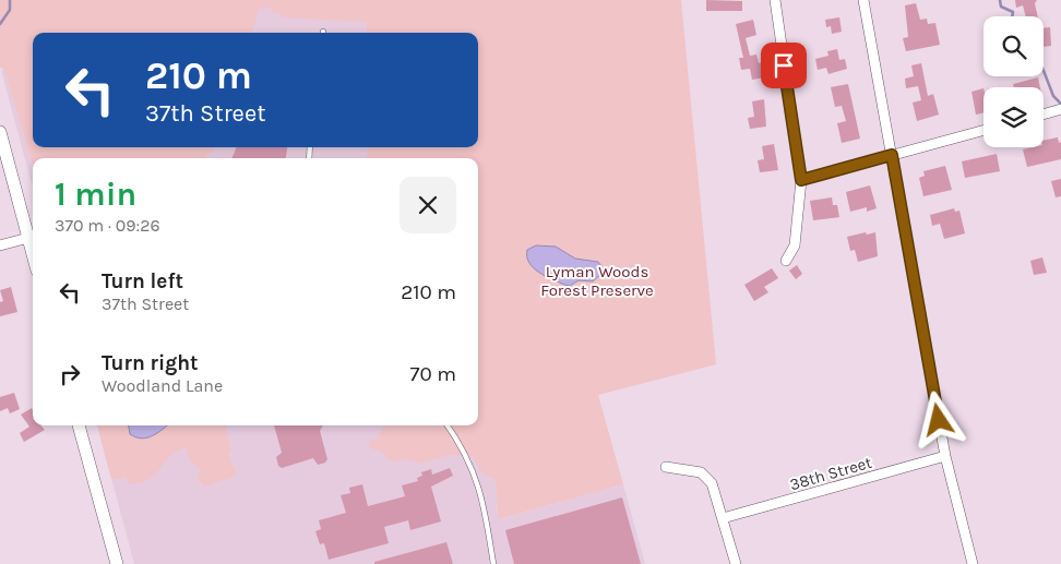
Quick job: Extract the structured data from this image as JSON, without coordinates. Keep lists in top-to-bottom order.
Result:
{
  "streets": {
    "street": ["38th Street"]
  },
  "parks": ["Lyman Woods Forest Preserve"],
  "page": {
    "turn": ["210 m", "37th Street"],
    "heading": ["1 min", "370 m · 09:26"],
    "list": [
      {
        "name": "Turn left",
        "note": "37th Street",
        "value": "210 m"
      },
      {
        "name": "Turn right",
        "note": "Woodland Lane",
        "value": "70 m"
      }
    ]
  }
}
